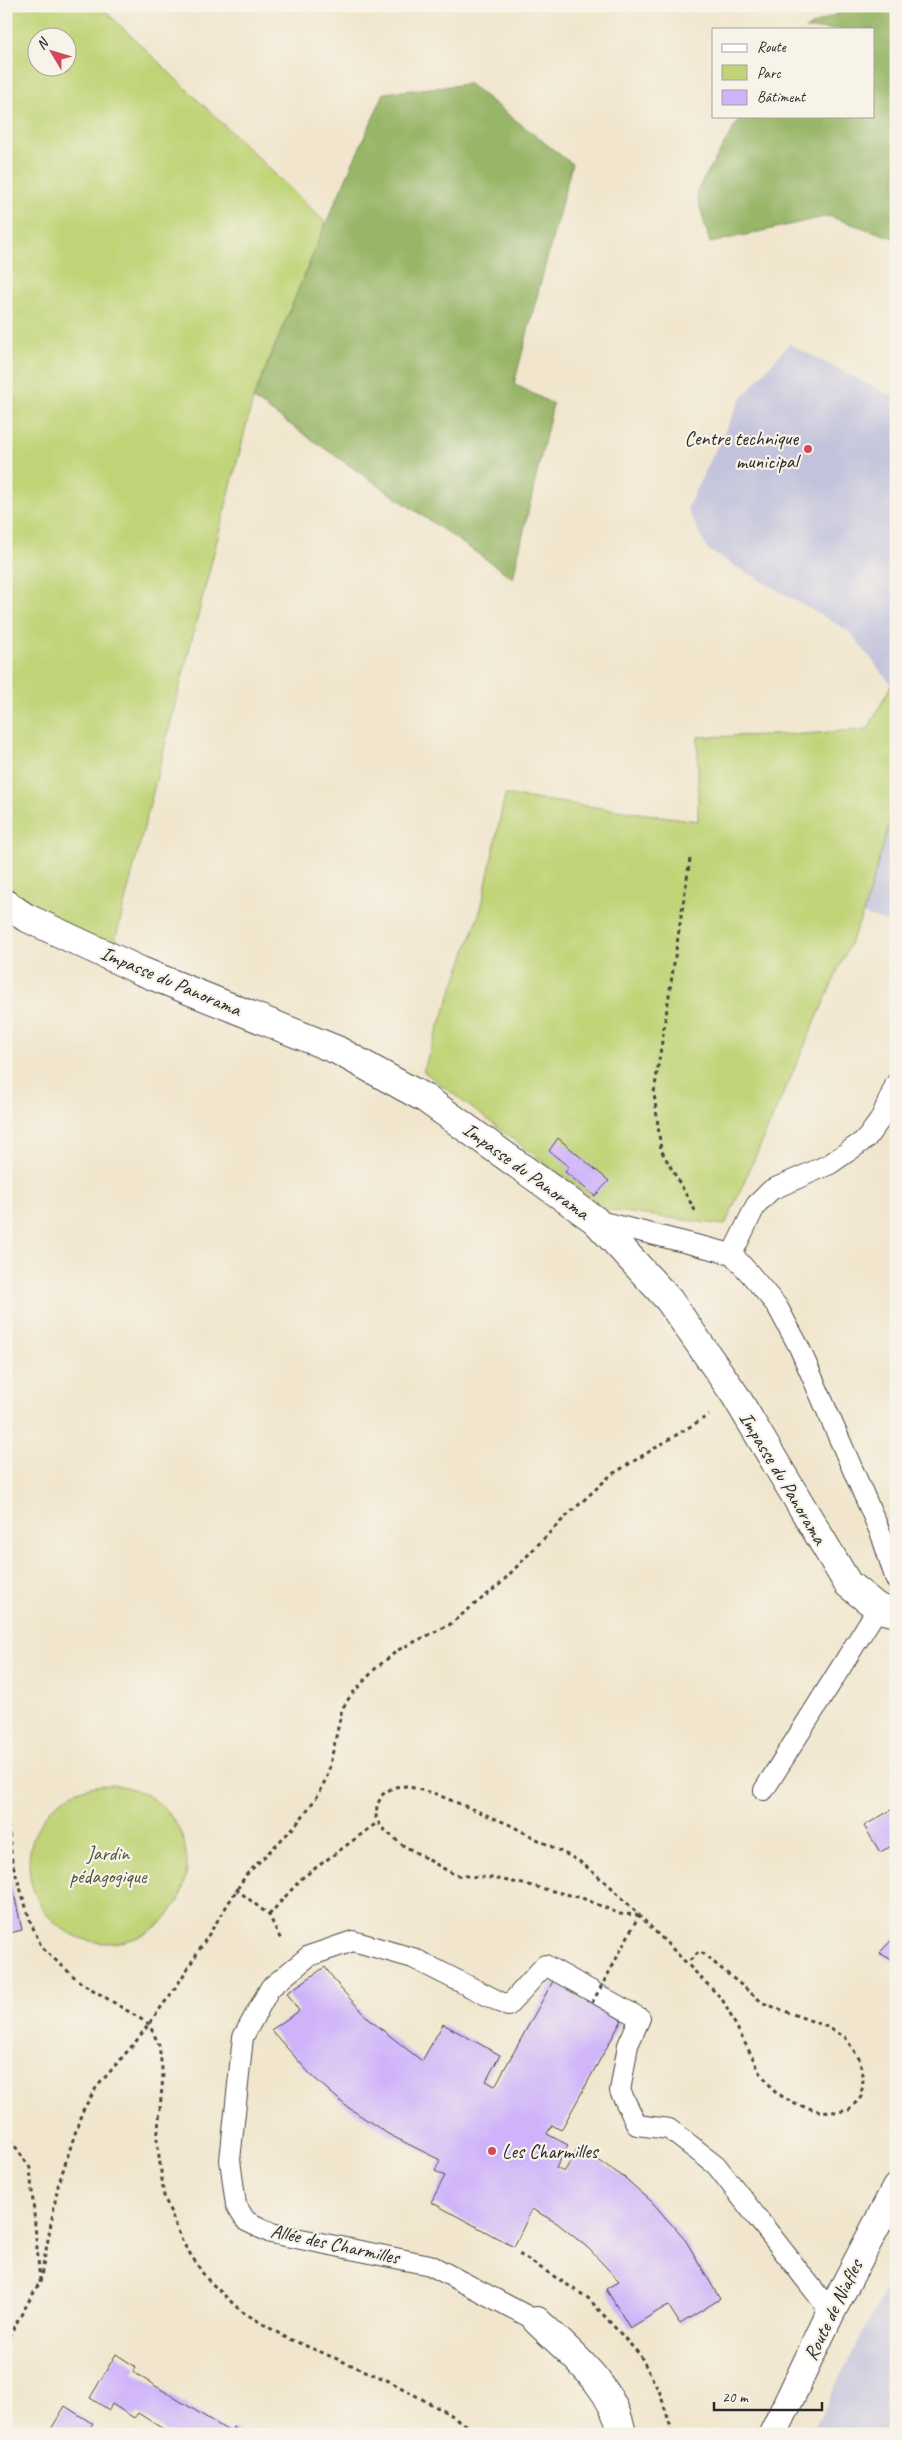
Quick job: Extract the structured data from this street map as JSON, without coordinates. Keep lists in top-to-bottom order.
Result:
{
  "streets": {
    "street": ["Impasse du Panorama", "Allée des Charmilles", "Route de Niafles"]
  },
  "crossings": [
    ["Allée des Charmilles", "Route de Niafles"]
  ],
  "parks": ["Jardin pédagogique"],
  "places": ["Centre technique municipal", "Les Charmilles"],
  "legend": ["Route", "Parc", "Bâtiment"],
  "scale_bar": "20 m",
  "north": "top left"
}
